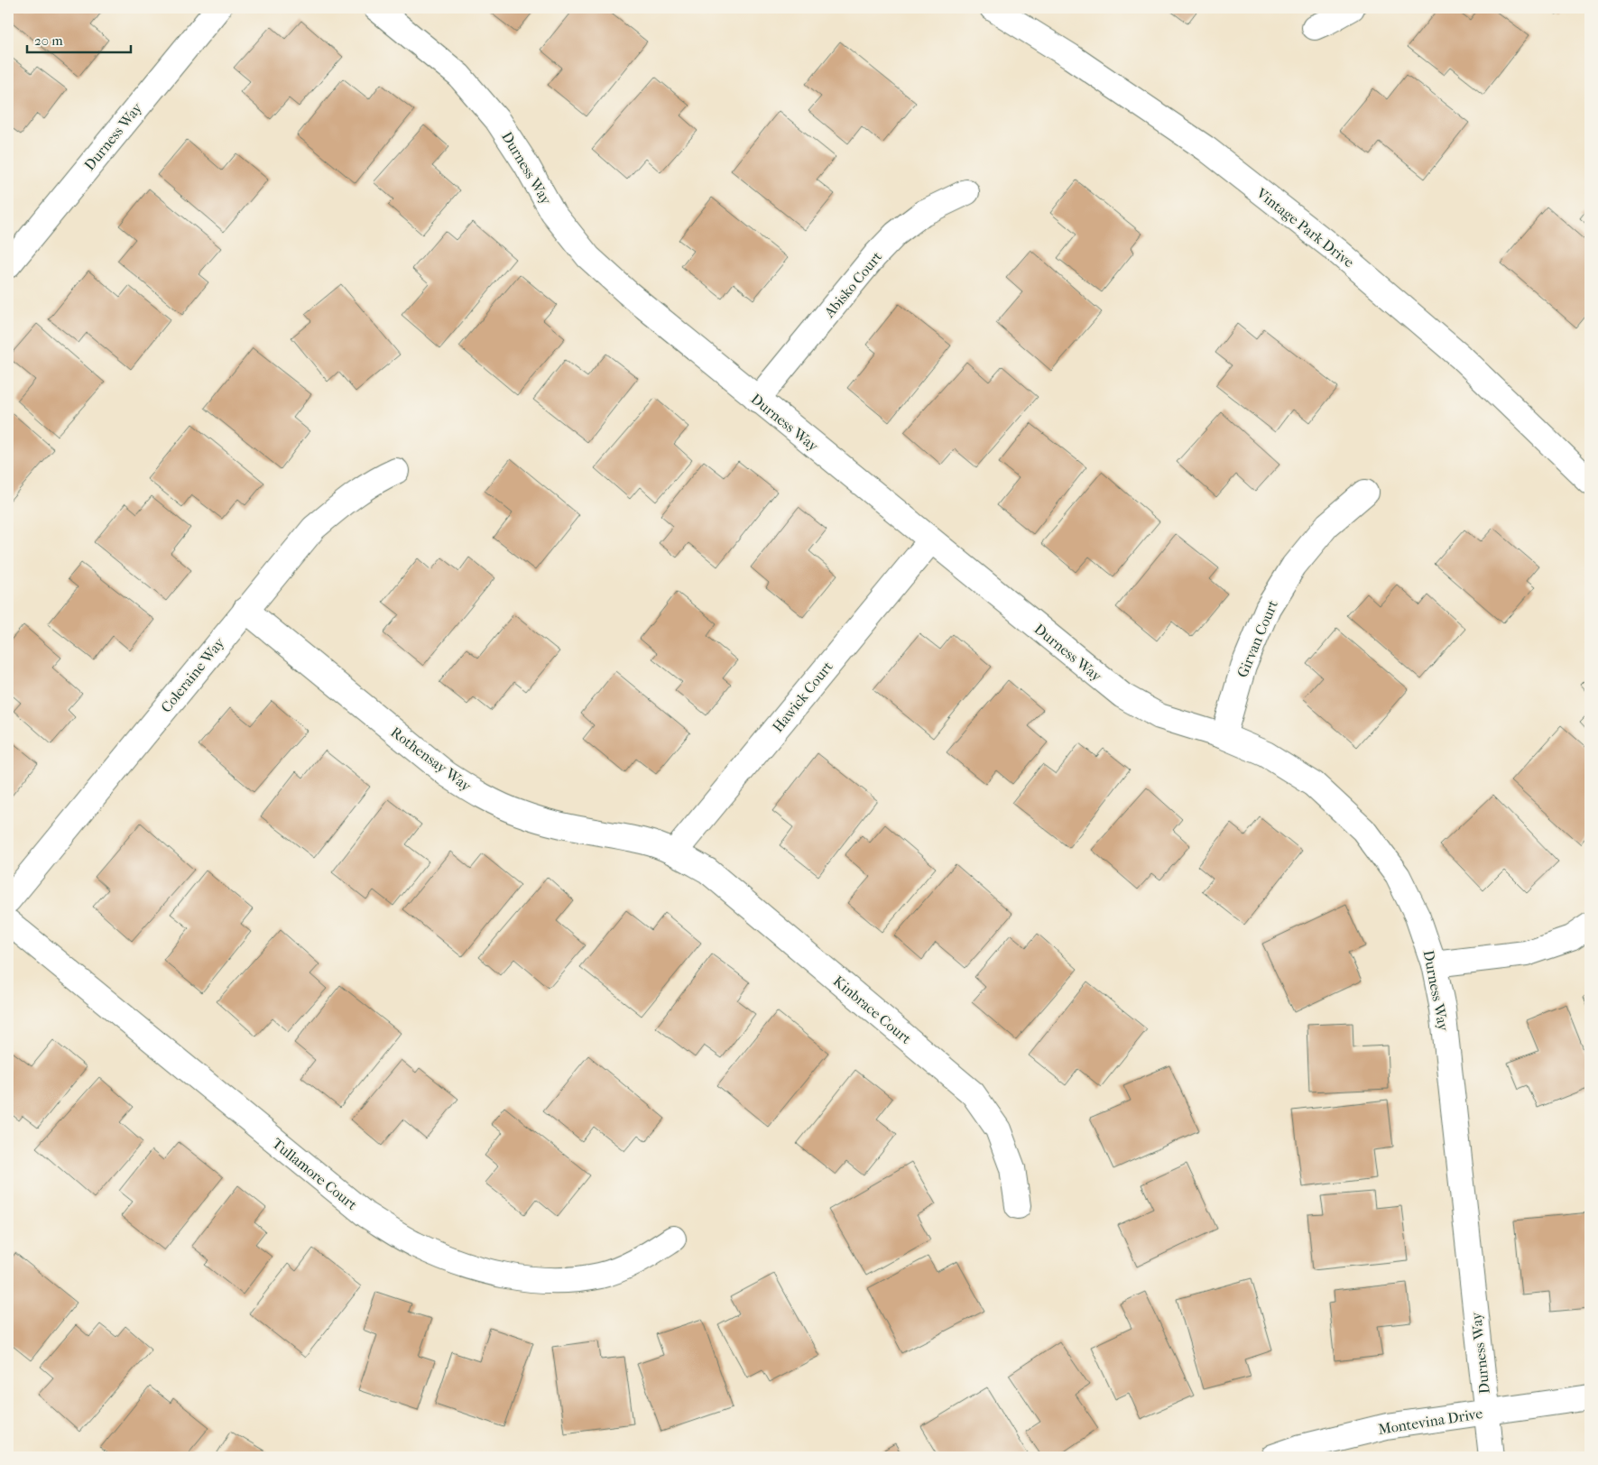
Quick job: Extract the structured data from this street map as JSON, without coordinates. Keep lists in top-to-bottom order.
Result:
{
  "streets": {
    "street": [
      "Durness Way",
      "Vintage Park Drive",
      "Abisko Court",
      "Girvan Court",
      "Coleraine Way",
      "Hawick Court",
      "Rothensay Way",
      "Kinbrace Court",
      "Tullamore Court",
      "Montevina Drive"
    ]
  },
  "crossings": [
    ["Durness Way", "Abisko Court"],
    ["Durness Way", "Girvan Court"],
    ["Durness Way", "Hawick Court"],
    ["Durness Way", "Montevina Drive"],
    ["Coleraine Way", "Rothensay Way"],
    ["Hawick Court", "Rothensay Way"],
    ["Hawick Court", "Kinbrace Court"],
    ["Rothensay Way", "Kinbrace Court"]
  ],
  "scale_bar": "20 m"
}
